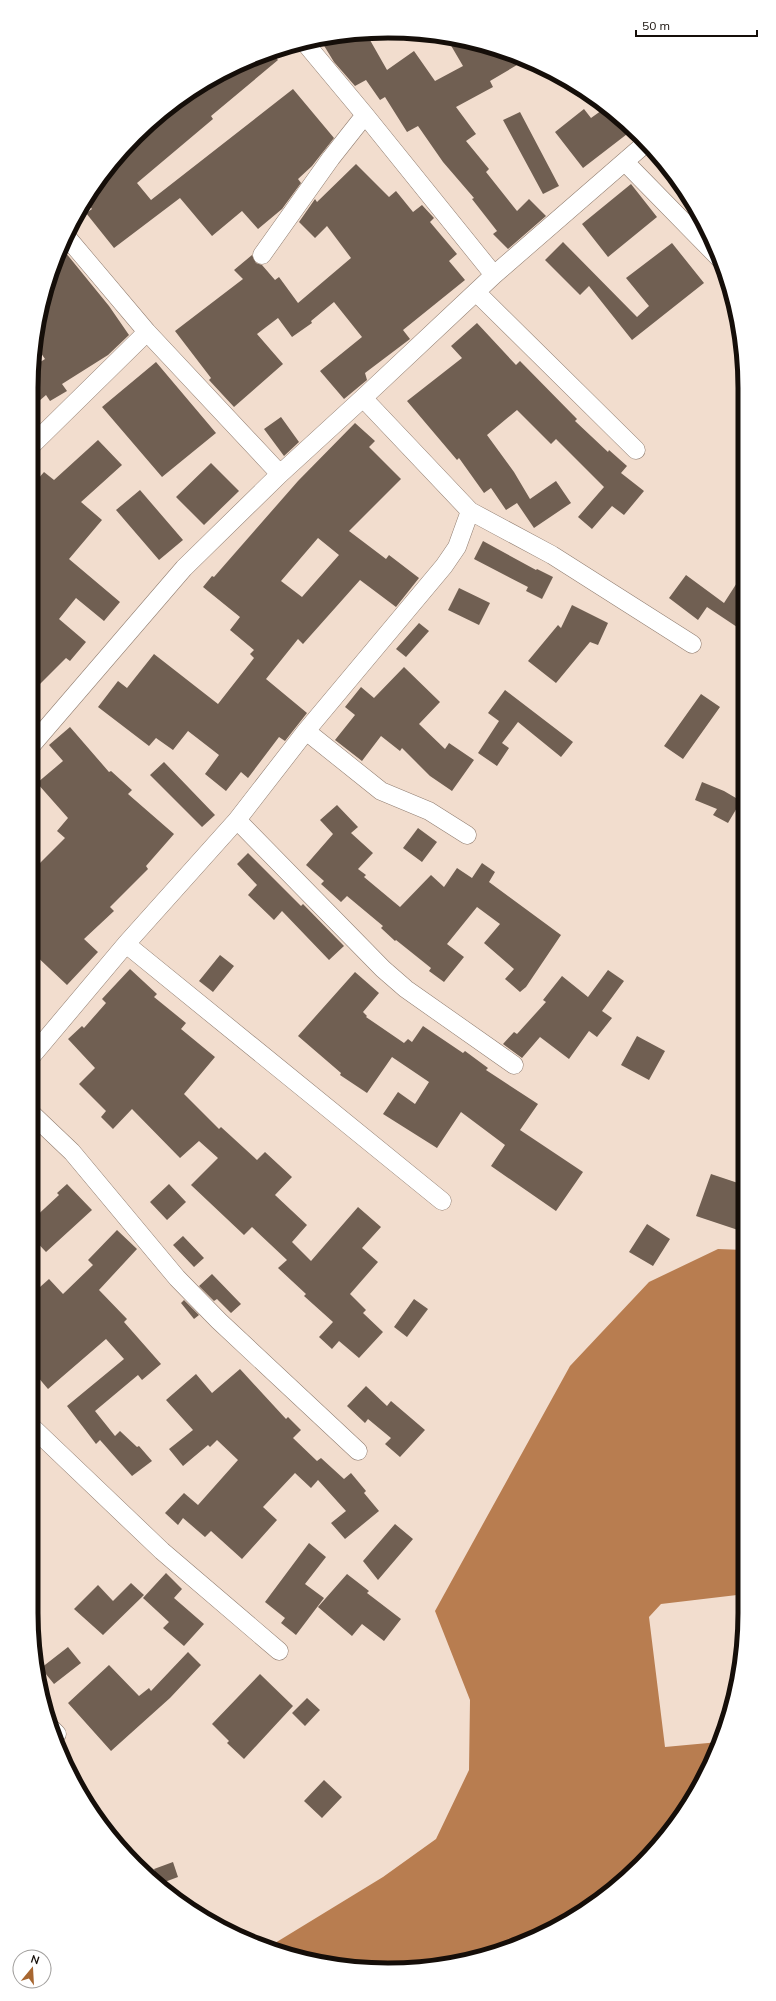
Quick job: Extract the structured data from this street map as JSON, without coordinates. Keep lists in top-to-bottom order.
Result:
{
  "scale_bar": "50 m",
  "north": "top"
}
